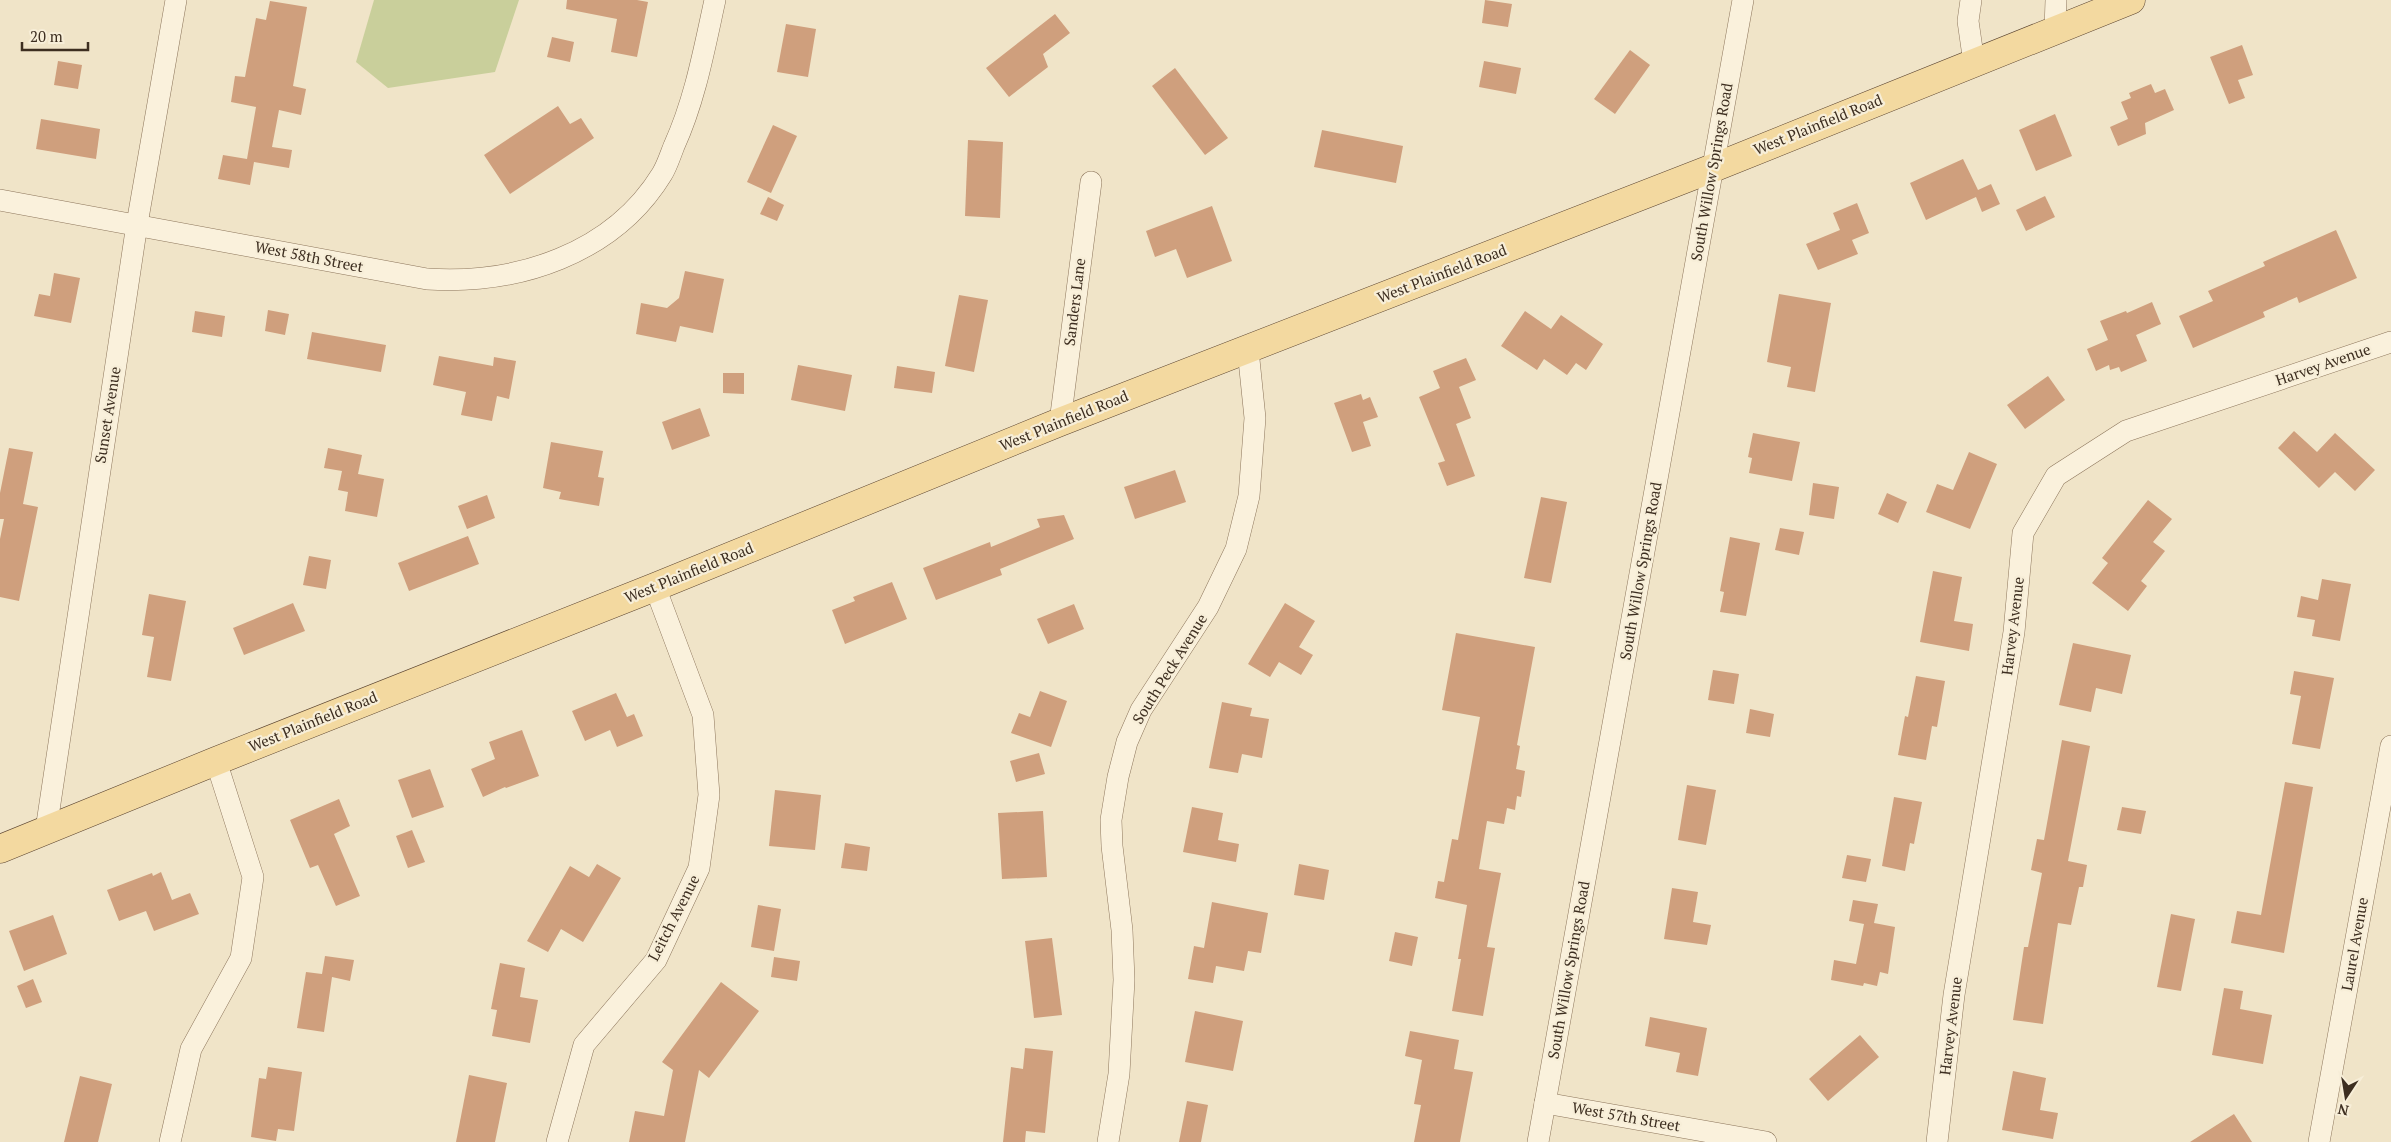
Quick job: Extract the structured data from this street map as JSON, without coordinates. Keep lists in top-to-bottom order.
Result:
{
  "streets": {
    "main road": ["West Plainfield Road"],
    "street": [
      "South Willow Springs Road",
      "West 58th Street",
      "Sanders Lane",
      "Harvey Avenue",
      "Sunset Avenue",
      "South Peck Avenue",
      "Leitch Avenue",
      "Laurel Avenue",
      "West 57th Street"
    ]
  },
  "crossings": [
    ["West Plainfield Road", "South Willow Springs Road"],
    ["West Plainfield Road", "Sanders Lane"],
    ["West Plainfield Road", "Sunset Avenue"],
    ["West Plainfield Road", "South Peck Avenue"],
    ["West Plainfield Road", "Leitch Avenue"],
    ["South Willow Springs Road", "West 57th Street"],
    ["West 58th Street", "Sunset Avenue"]
  ],
  "scale_bar": "20 m",
  "north": "bottom"
}
